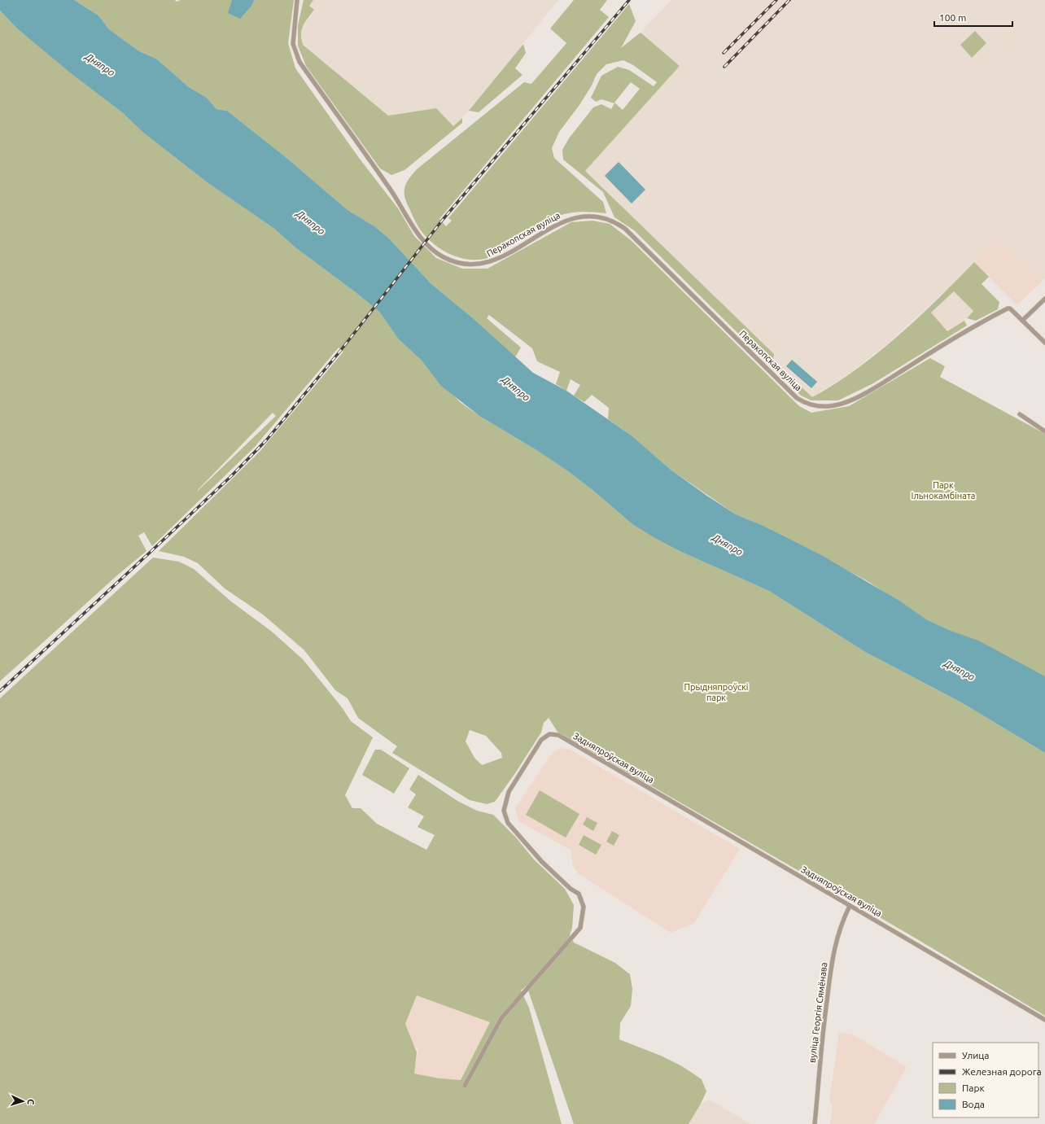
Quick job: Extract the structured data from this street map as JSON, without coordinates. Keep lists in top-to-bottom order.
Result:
{
  "streets": {
    "street": ["Перакопская вуліца", "Задняпроўская вуліца", "вуліца Георгія Сямёнава"]
  },
  "crossings": [
    ["Задняпроўская вуліца", "вуліца Георгія Сямёнава"]
  ],
  "water": ["Дняпро"],
  "parks": ["Парк Ільнокамбіната", "Прыдняпроўскі парк"],
  "legend": [
    "Улица",
    "Железная дорога",
    "Парк",
    "Вода"
  ],
  "scale_bar": "100 m",
  "north": "right"
}
